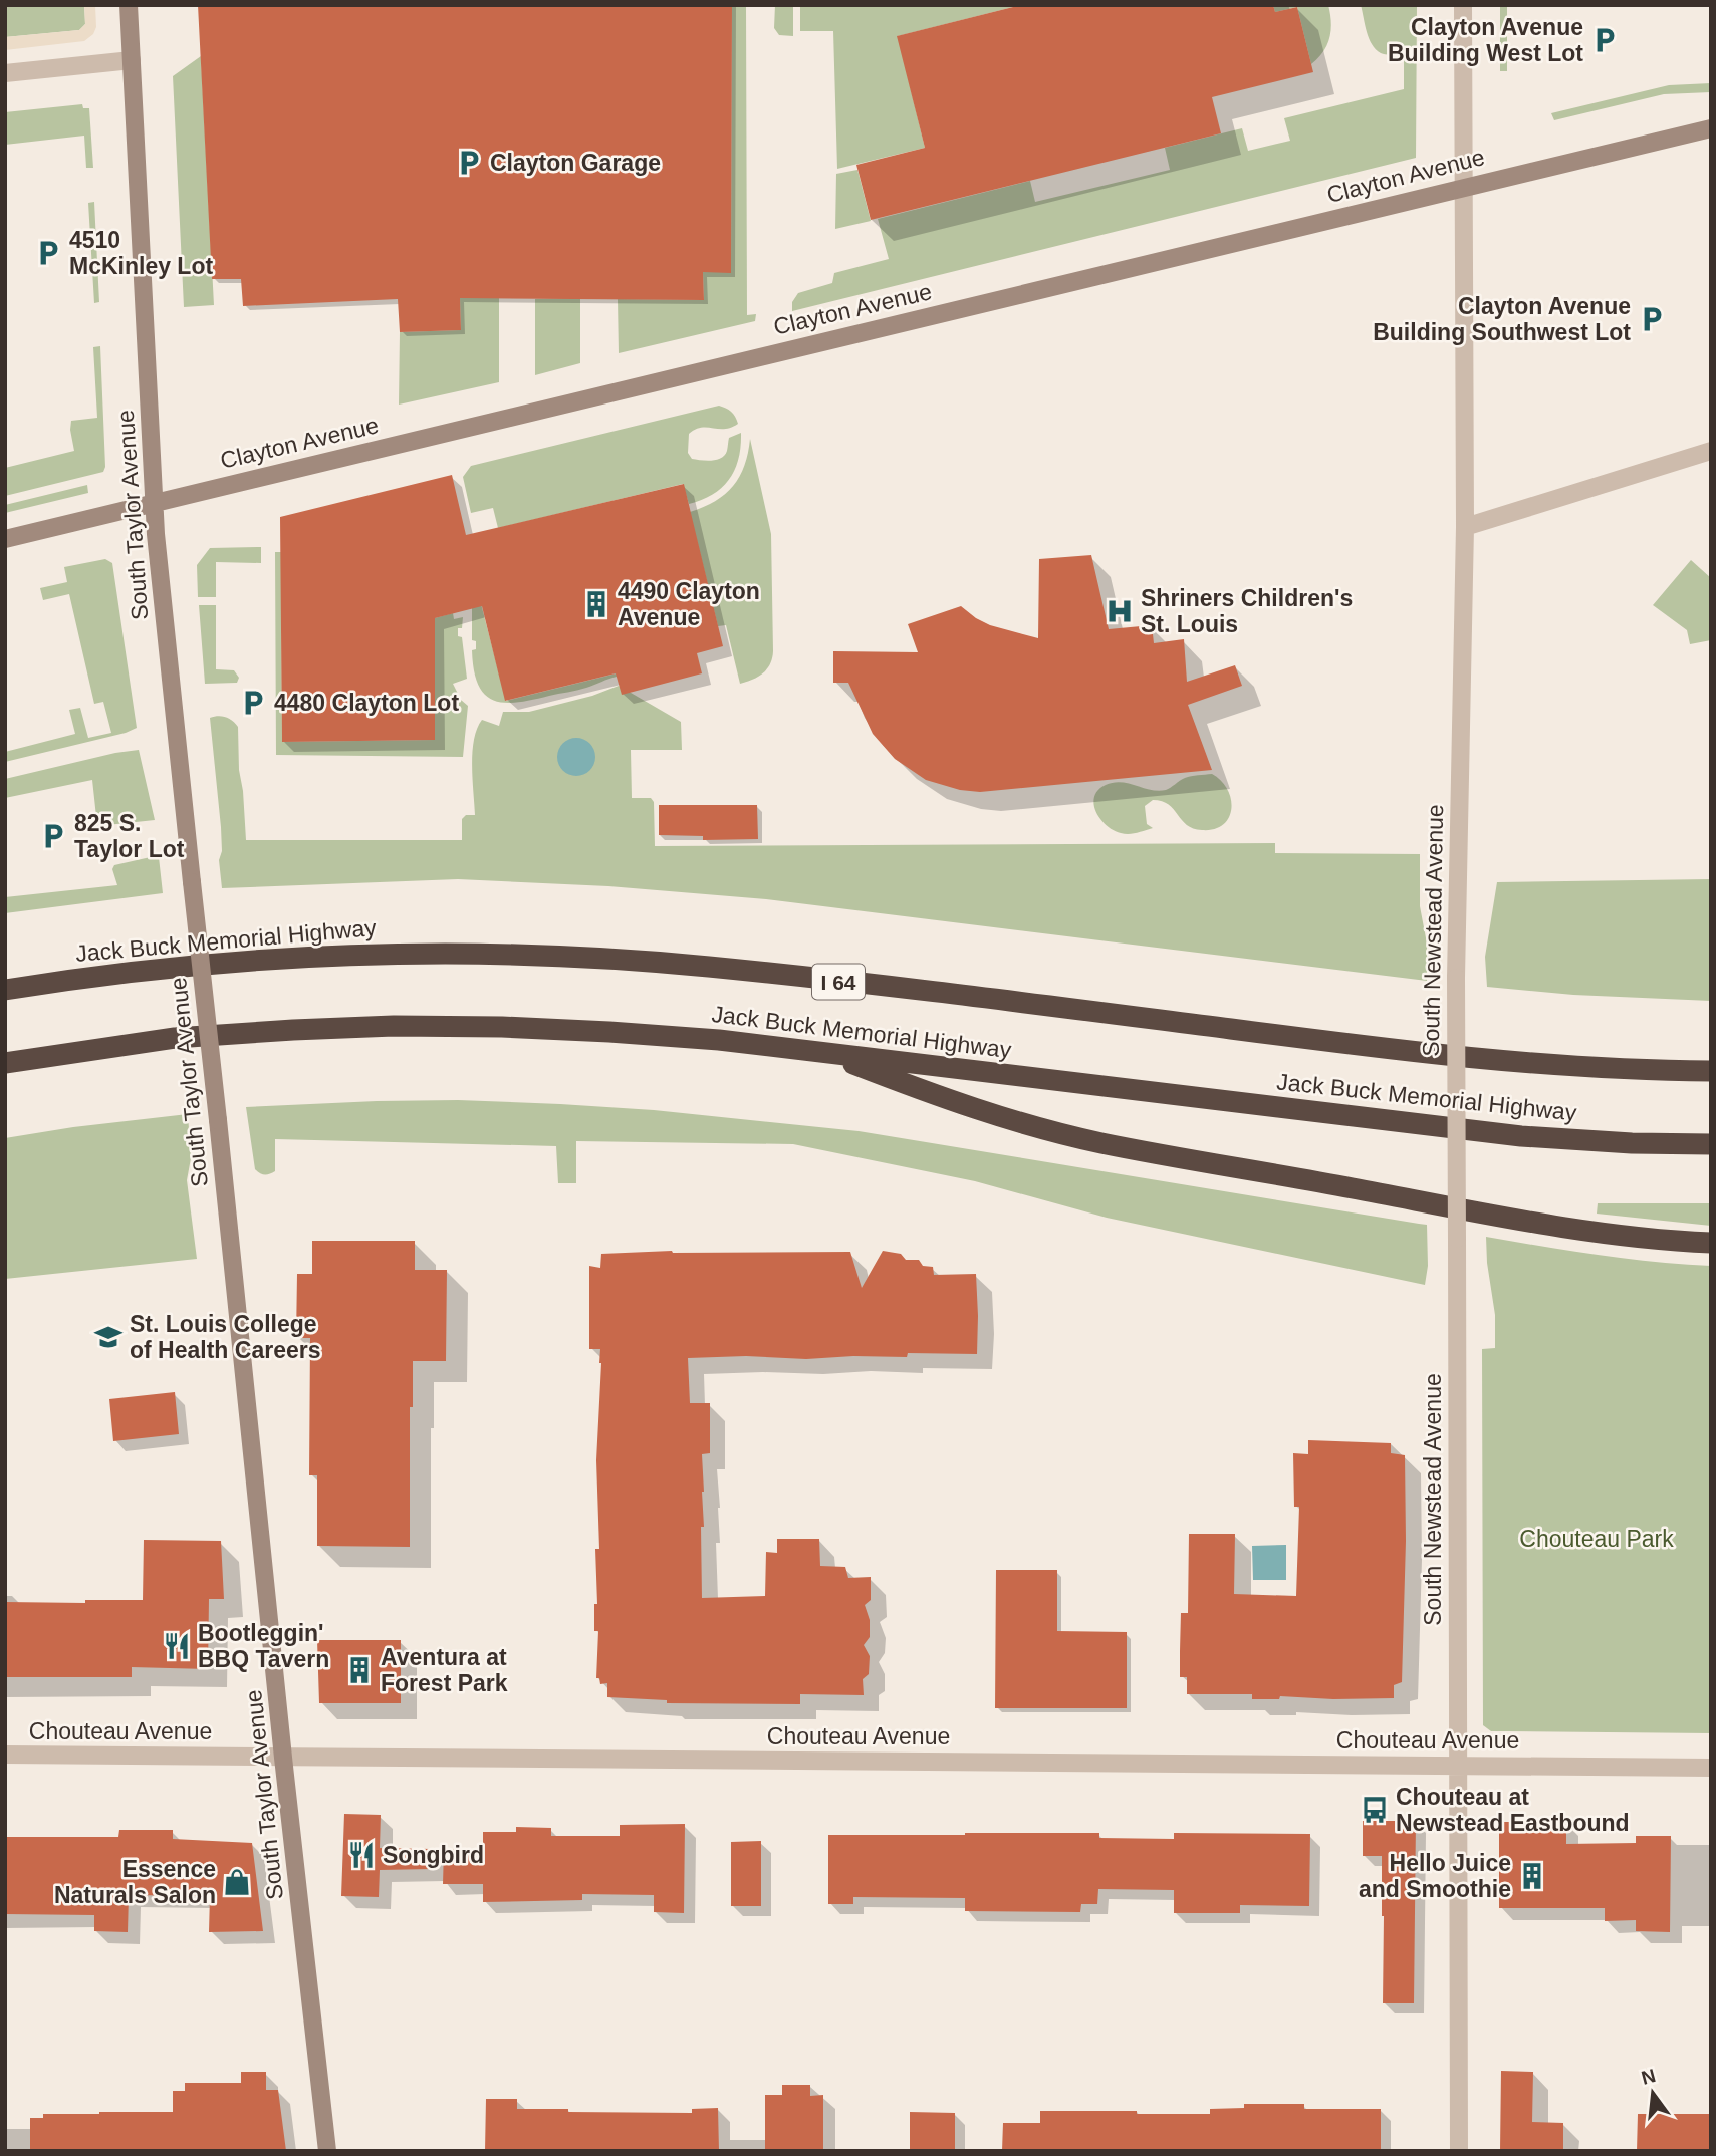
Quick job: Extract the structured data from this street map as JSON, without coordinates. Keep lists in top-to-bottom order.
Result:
{
  "streets": {
    "highway": ["Jack Buck Memorial Highway", "I 64"],
    "street": [
      "Clayton Avenue",
      "South Taylor Avenue",
      "South Newstead Avenue",
      "Chouteau Avenue"
    ]
  },
  "crossings": [
    ["Clayton Avenue", "South Taylor Avenue"],
    ["Clayton Avenue", "South Newstead Avenue"],
    ["South Taylor Avenue", "Chouteau Avenue"],
    ["South Newstead Avenue", "Chouteau Avenue"]
  ],
  "parks": ["Chouteau Park"],
  "places": {
    "parking": [
      "Clayton Avenue Building West Lot",
      "Clayton Garage",
      "4510 McKinley Lot",
      "Clayton Avenue Building Southwest Lot",
      "4480 Clayton Lot",
      "825 S. Taylor Lot"
    ],
    "building": ["4490 Clayton Avenue", "Aventura at Forest Park", "Hello Juice and Smoothie"],
    "hospital": ["Shriners Children's St. Louis"],
    "school or university": ["St. Louis College of Health Careers"],
    "restaurant": ["Bootleggin' BBQ Tavern", "Songbird"],
    "bus stop": ["Chouteau at Newstead Eastbound"],
    "shop": ["Essence Naturals Salon"]
  },
  "north": "top"
}
